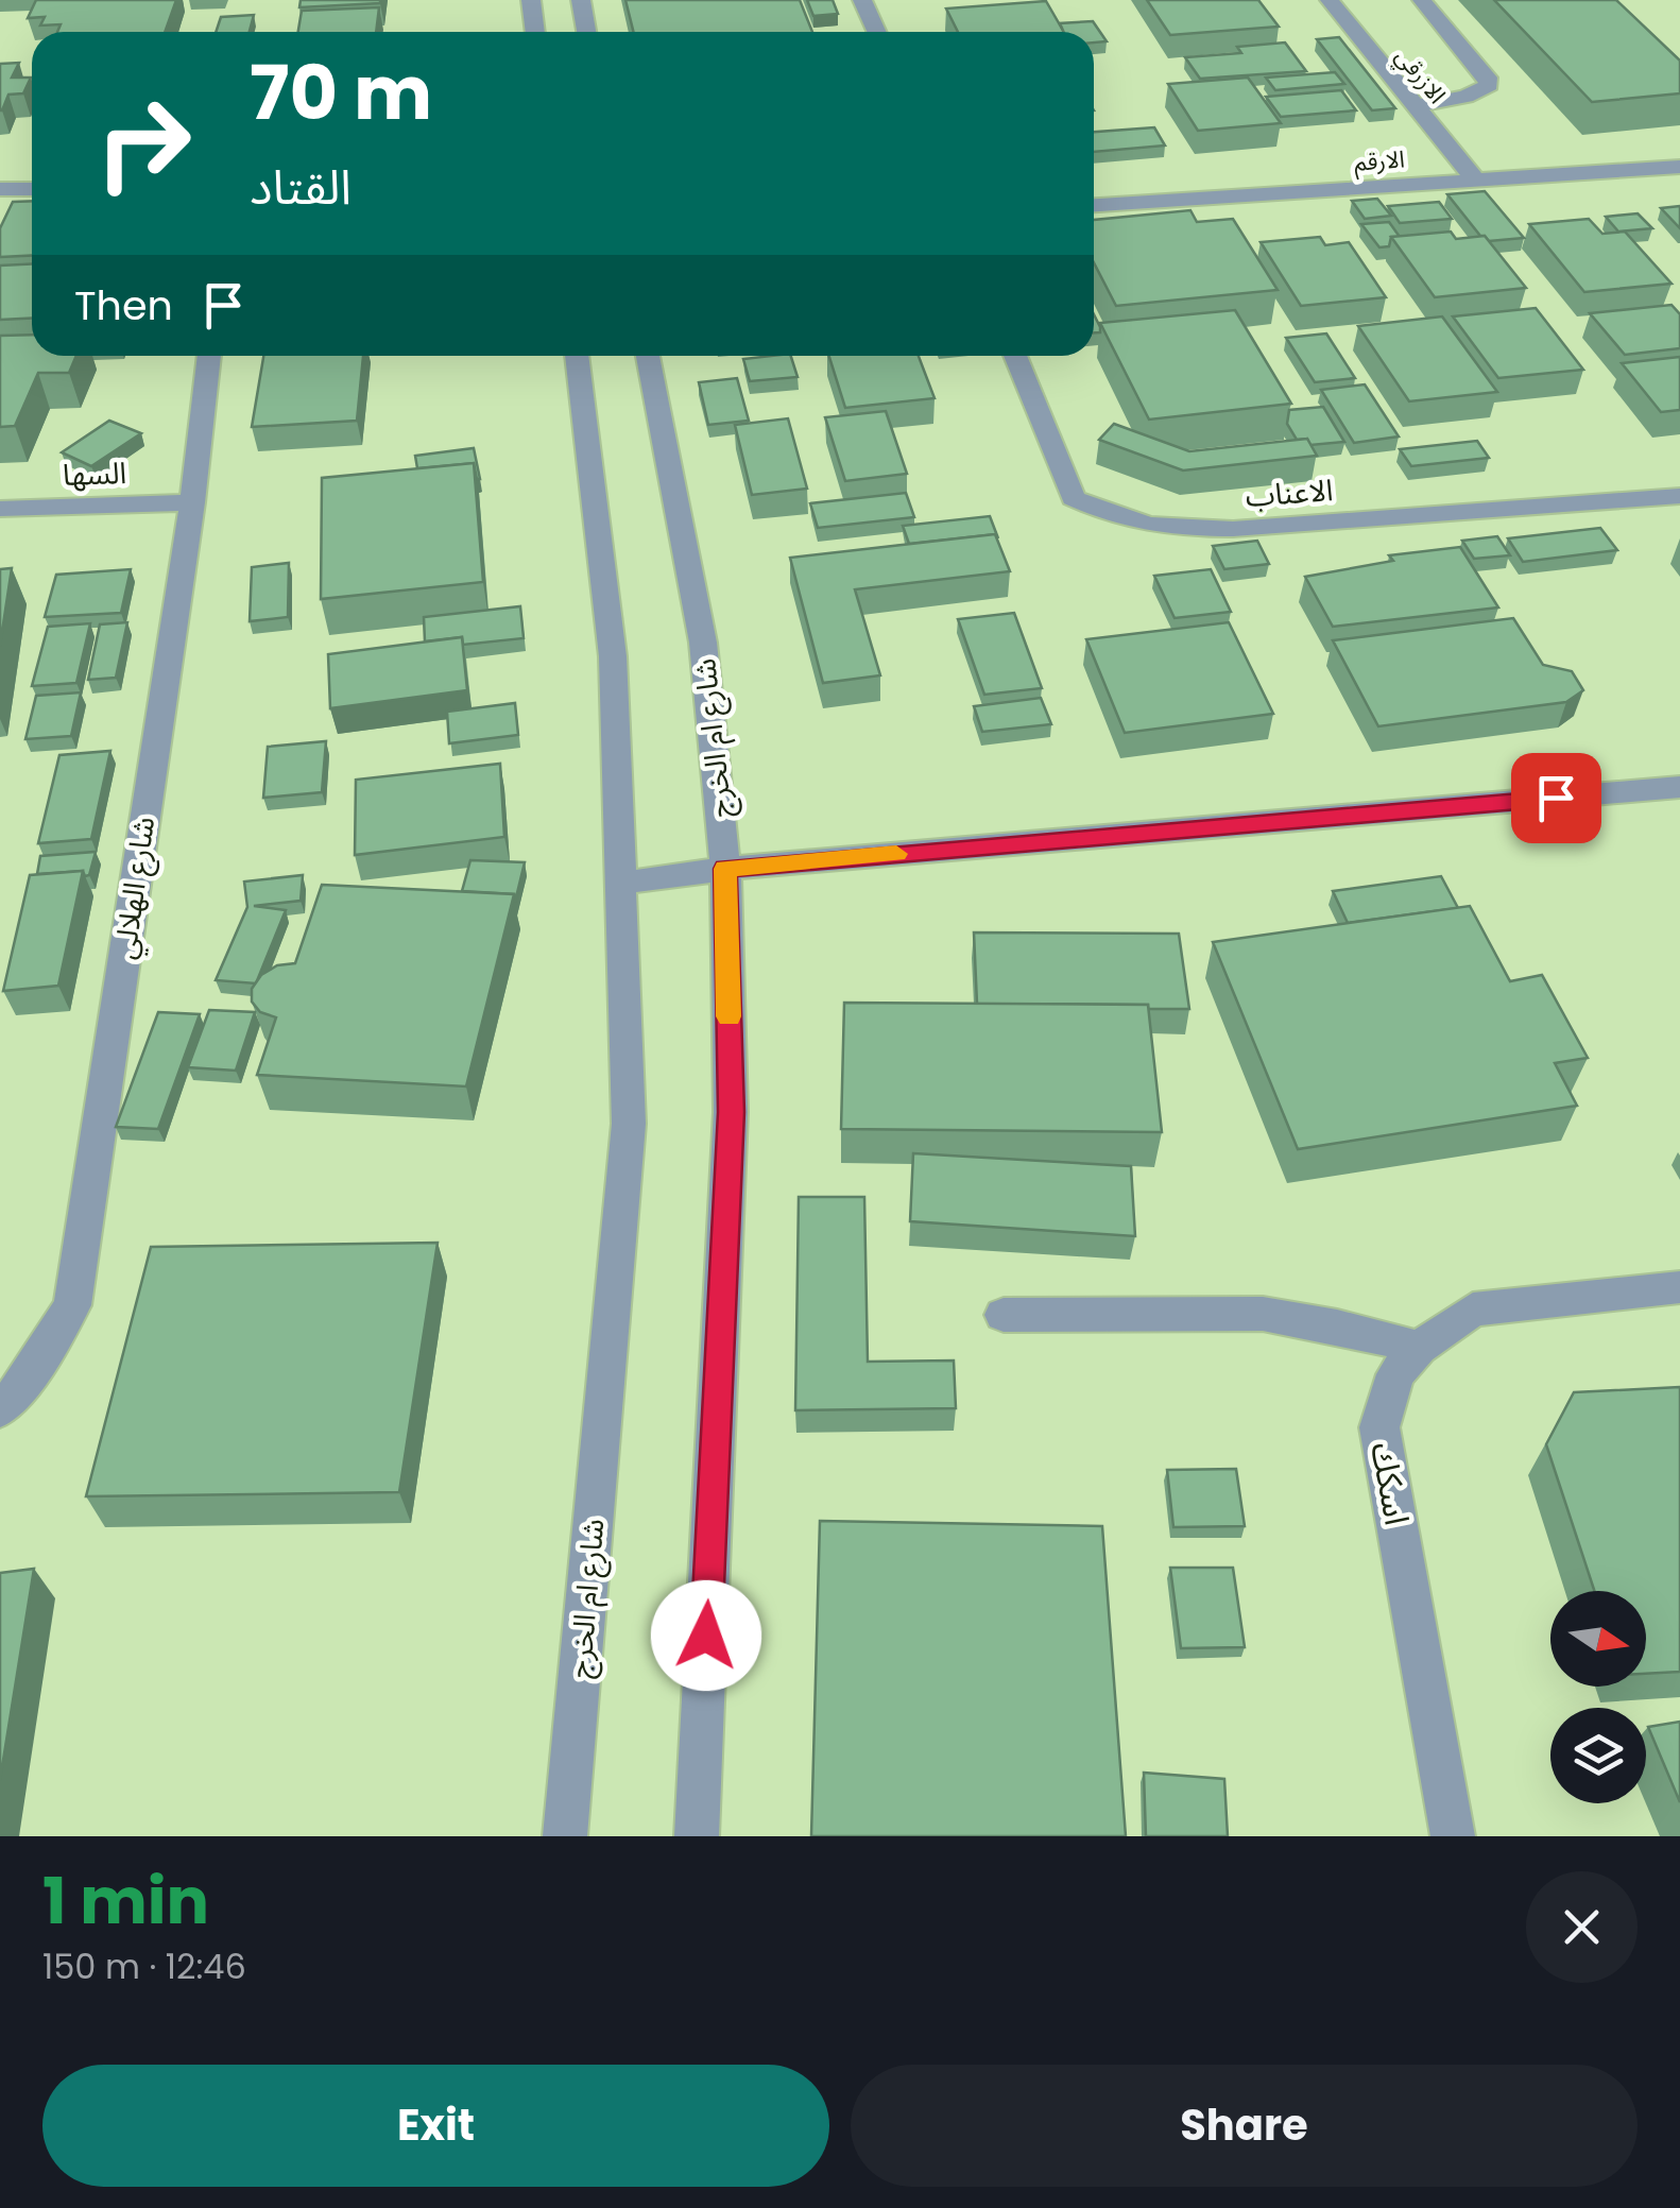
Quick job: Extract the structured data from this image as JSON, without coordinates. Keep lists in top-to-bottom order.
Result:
{
  "streets": {
    "street": [
      "الازرقي",
      "الارقم",
      "السها",
      "الاعناب",
      "شارع ام الخرج",
      "شارع الهلالي",
      "اسكك"
    ]
  },
  "crossings": [
    ["الازرقي", "الارقم"],
    ["السها", "شارع الهلالي"]
  ],
  "north": "right",
  "page": {
    "turn": ["70 m", "القتاد"],
    "then": "Then",
    "heading": ["1 min", "150 m · 12:46"],
    "buttons": ["Exit", "Share"]
  }
}
